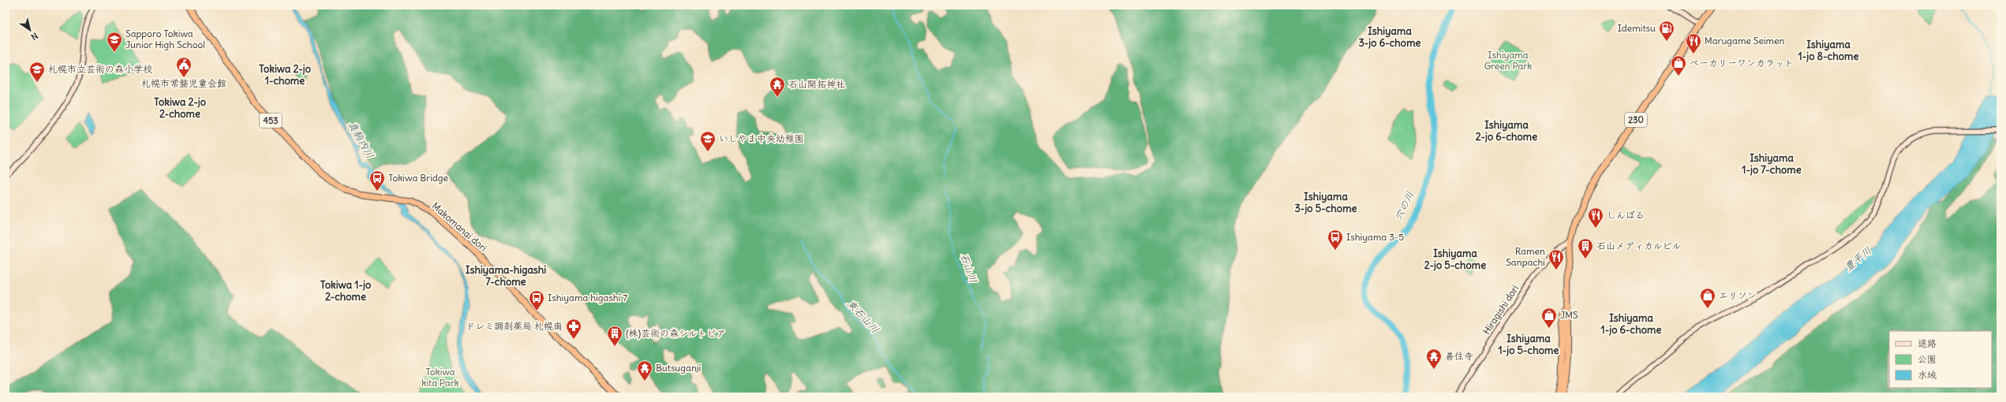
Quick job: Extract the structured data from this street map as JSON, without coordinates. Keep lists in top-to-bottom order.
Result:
{
  "streets": {
    "highway": ["230", "453", "Makomanai dori"],
    "street": ["Hiragishi dori"]
  },
  "crossings": [
    ["230", "Hiragishi dori"]
  ],
  "districts": [
    "Ishiyama 3-jo 6-chome",
    "Ishiyama 1-jo 8-chome",
    "Tokiwa 2-jo 1-chome",
    "Tokiwa 2-jo 2-chome",
    "Ishiyama 2-jo 6-chome",
    "Ishiyama 1-jo 7-chome",
    "Ishiyama 3-jo 5-chome",
    "Ishiyama 2-jo 5-chome",
    "Ishiyama-higashi 7-chome",
    "Tokiwa 1-jo 2-chome",
    "Ishiyama 1-jo 6-chome",
    "Ishiyama 1-jo 5-chome"
  ],
  "water": [
    "真駒内川",
    "穴の川",
    "豊平川",
    "石山川",
    "東石山川"
  ],
  "parks": ["Ishiyama Green Park", "Tokiwa kita Park"],
  "places": {
    "fuel station": ["Idemitsu"],
    "school or university": ["Sapporo Tokiwa Junior High School", "札幌市立芸術の森小学校", "いしやま中央幼稚園"],
    "restaurant": ["Marugame Seimen", "しんぼる", "Ramen Sanpachi"],
    "shop": ["ベーカリーワンカラット", "エリソン", "JMS"],
    "public building": ["札幌市常盤児童会館"],
    "temple": ["石山開拓神社", "善住寺", "Butsuganji"],
    "bus stop": ["Tokiwa Bridge", "Ishiyama 3-5", "Ishiyama higashi 7"],
    "building": ["石山メディカルビル", "(株)芸術の森シルトピア"],
    "pharmacy": ["ドレミ調剤薬局 札幌南"]
  },
  "legend": ["道路", "公園", "水域"],
  "north": "bottom right"
}
